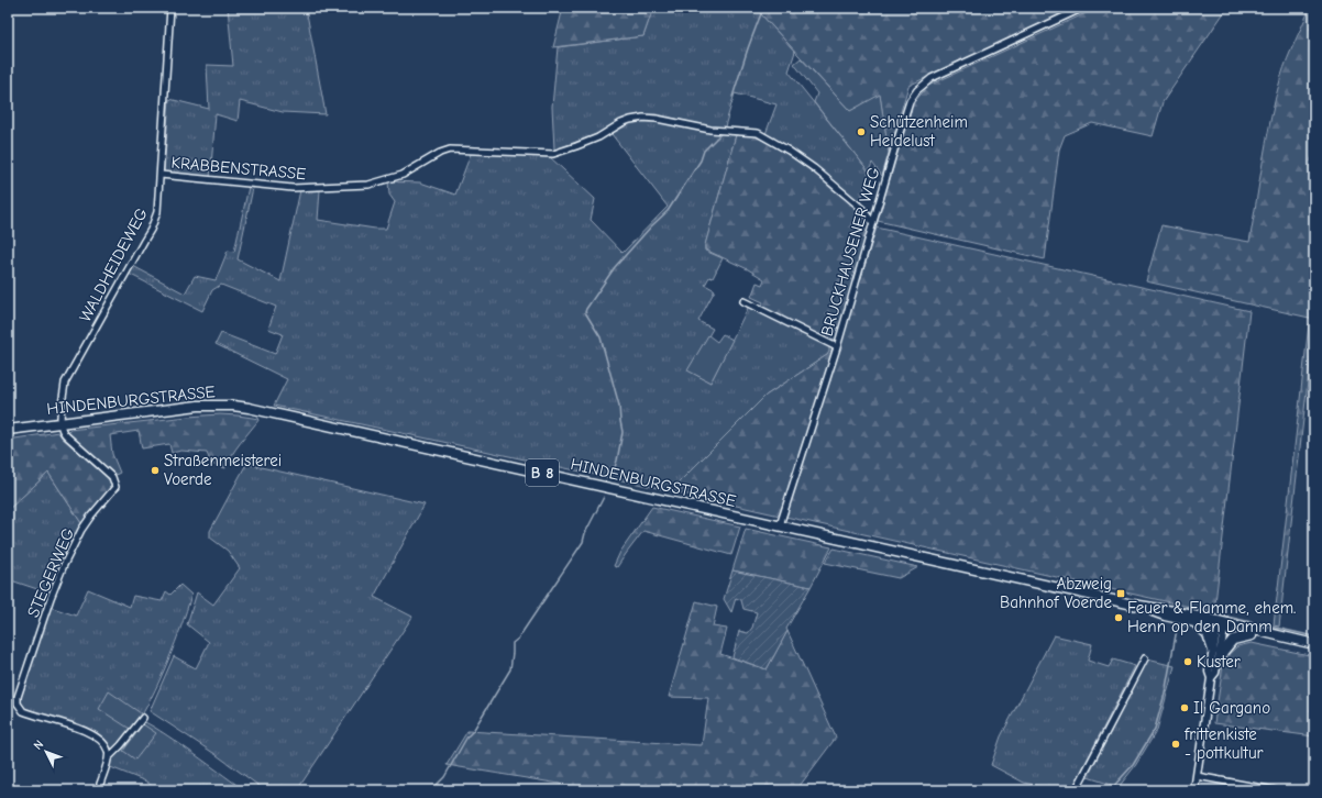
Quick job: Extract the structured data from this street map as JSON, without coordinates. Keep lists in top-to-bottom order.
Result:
{
  "streets": {
    "main road": ["HINDENBURGSTRASSE", "B 8"],
    "street": [
      "KRABBENSTRASSE",
      "BRUCKHAUSENER WEG",
      "WALDHEIDEWEG",
      "STEGERWEG"
    ]
  },
  "crossings": [
    ["KRABBENSTRASSE", "BRUCKHAUSENER WEG"],
    ["KRABBENSTRASSE", "WALDHEIDEWEG"],
    ["BRUCKHAUSENER WEG", "HINDENBURGSTRASSE"],
    ["WALDHEIDEWEG", "HINDENBURGSTRASSE"],
    ["WALDHEIDEWEG", "STEGERWEG"],
    ["HINDENBURGSTRASSE", "STEGERWEG"]
  ],
  "places": {
    "other": [
      "Schützenheim Heidelust",
      "Straßenmeisterei Voerde",
      "Feuer & Flamme, ehem. Henn op den Damm",
      "Kuster",
      "Il Gargano",
      "frittenkiste - pottkultur"
    ],
    "transit": ["Abzweig Bahnhof Voerde"]
  },
  "north": "top left"
}
